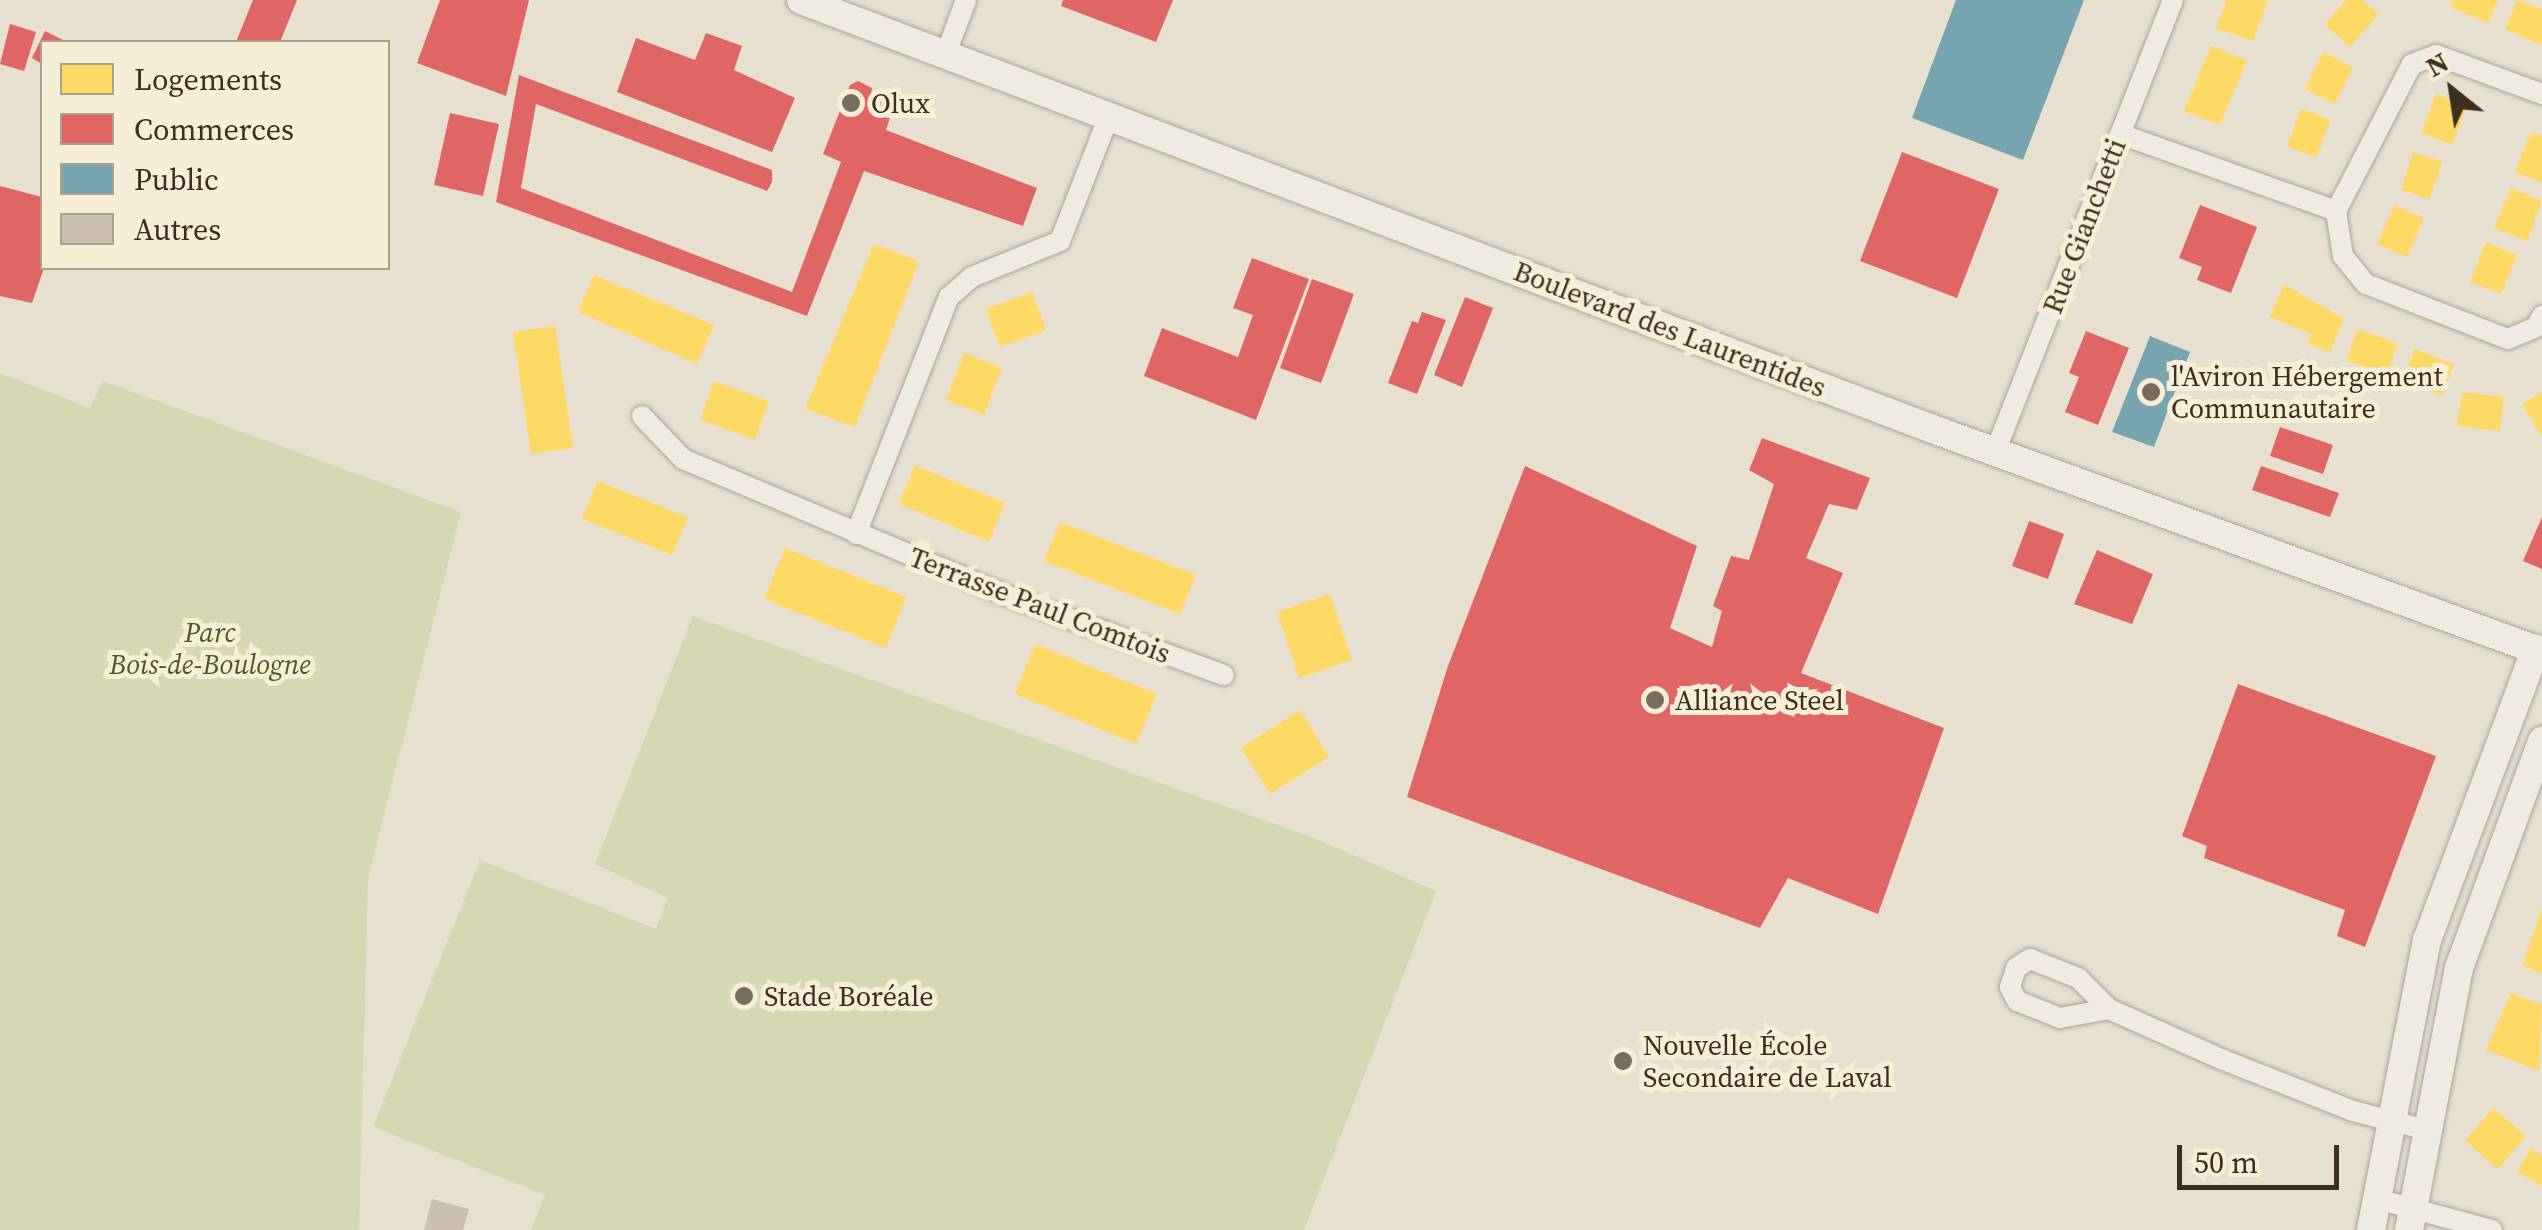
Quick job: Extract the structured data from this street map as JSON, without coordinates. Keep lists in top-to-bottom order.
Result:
{
  "streets": {
    "main road": ["Boulevard des Laurentides"],
    "street": ["Rue Gianchetti", "Terrasse Paul Comtois"]
  },
  "crossings": [
    ["Rue Gianchetti", "Boulevard des Laurentides"]
  ],
  "parks": ["Parc Bois-de-Boulogne"],
  "places": [
    "Olux",
    "l'Aviron Hébergement Communautaire",
    "Alliance Steel",
    "Stade Boréale",
    "Nouvelle École Secondaire de Laval"
  ],
  "legend": [
    "Logements",
    "Commerces",
    "Public",
    "Autres"
  ],
  "scale_bar": "50 m",
  "north": "top left"
}
